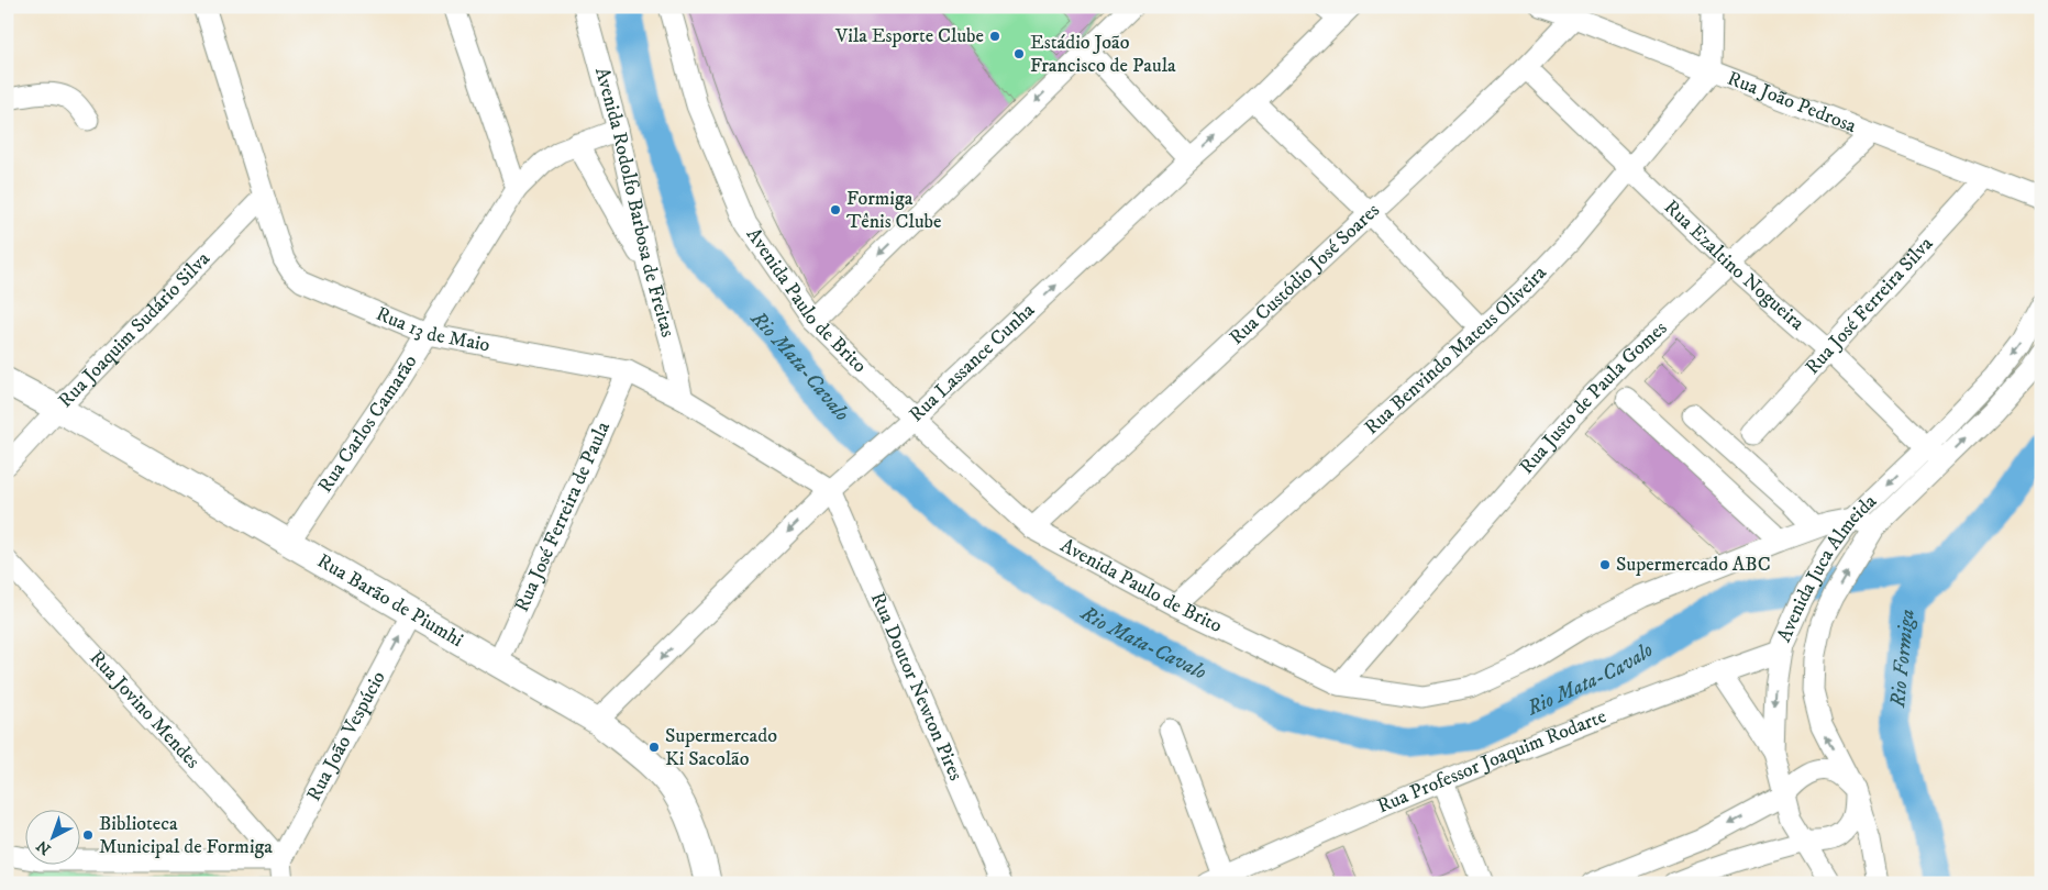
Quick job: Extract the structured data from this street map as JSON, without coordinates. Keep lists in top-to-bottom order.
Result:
{
  "streets": {
    "main road": ["Rua Barão de Piumhi"],
    "street": [
      "Rua João Pedrosa",
      "Avenida Rodolfo Barbosa de Freitas",
      "Rua Ezaltino Nogueira",
      "Rua Custódio José Soares",
      "Avenida Paulo de Brito",
      "Rua José Ferreira Silva",
      "Rua 13 de Maio",
      "Rua Joaquim Sudário Silva",
      "Rua Benvindo Mateus Oliveira",
      "Rua Lassance Cunha",
      "Rua Justo de Paula Gomes",
      "Rua Carlos Camarão",
      "Rua José Ferreira de Paula",
      "Avenida Juca Almeida",
      "Rua Doutor Newton Pires",
      "Rua Jovino Mendes",
      "Rua João Vespúcio",
      "Rua Professor Joaquim Rodarte"
    ]
  },
  "crossings": [
    ["Rua João Pedrosa", "Rua Custódio José Soares"],
    ["Rua João Pedrosa", "Rua José Ferreira Silva"],
    ["Rua João Pedrosa", "Rua Benvindo Mateus Oliveira"],
    ["Rua João Pedrosa", "Rua Justo de Paula Gomes"],
    ["Avenida Rodolfo Barbosa de Freitas", "Rua 13 de Maio"],
    ["Avenida Rodolfo Barbosa de Freitas", "Rua Carlos Camarão"],
    ["Rua Ezaltino Nogueira", "Rua Custódio José Soares"],
    ["Rua Ezaltino Nogueira", "Rua José Ferreira Silva"],
    ["Rua Ezaltino Nogueira", "Rua Benvindo Mateus Oliveira"],
    ["Rua Ezaltino Nogueira", "Rua Justo de Paula Gomes"],
    ["Rua Ezaltino Nogueira", "Avenida Juca Almeida"],
    ["Rua Custódio José Soares", "Avenida Paulo de Brito"],
    ["Avenida Paulo de Brito", "Rua Benvindo Mateus Oliveira"],
    ["Avenida Paulo de Brito", "Rua Lassance Cunha"],
    ["Avenida Paulo de Brito", "Rua Justo de Paula Gomes"],
    ["Avenida Paulo de Brito", "Avenida Juca Almeida"],
    ["Rua 13 de Maio", "Rua Joaquim Sudário Silva"],
    ["Rua 13 de Maio", "Rua Lassance Cunha"],
    ["Rua 13 de Maio", "Rua Carlos Camarão"],
    ["Rua 13 de Maio", "Rua José Ferreira de Paula"],
    ["Rua 13 de Maio", "Rua Doutor Newton Pires"],
    ["Rua Joaquim Sudário Silva", "Rua Barão de Piumhi"],
    ["Rua Lassance Cunha", "Rua Barão de Piumhi"],
    ["Rua Lassance Cunha", "Rua Doutor Newton Pires"],
    ["Rua Carlos Camarão", "Rua Barão de Piumhi"],
    ["Rua José Ferreira de Paula", "Rua Barão de Piumhi"],
    ["Avenida Juca Almeida", "Rua Professor Joaquim Rodarte"],
    ["Rua Barão de Piumhi", "Rua João Vespúcio"],
    ["Rua Jovino Mendes", "Rua João Vespúcio"]
  ],
  "one_way": ["Rua João Vespúcio"],
  "water": ["Rio Mata-Cavalo", "Rio Formiga"],
  "places": [
    "Vila Esporte Clube",
    "Estádio João Francisco de Paula",
    "Formiga Tênis Clube",
    "Supermercado ABC",
    "Supermercado Ki Sacolão",
    "Biblioteca Municipal de Formiga"
  ],
  "north": "bottom left"
}
